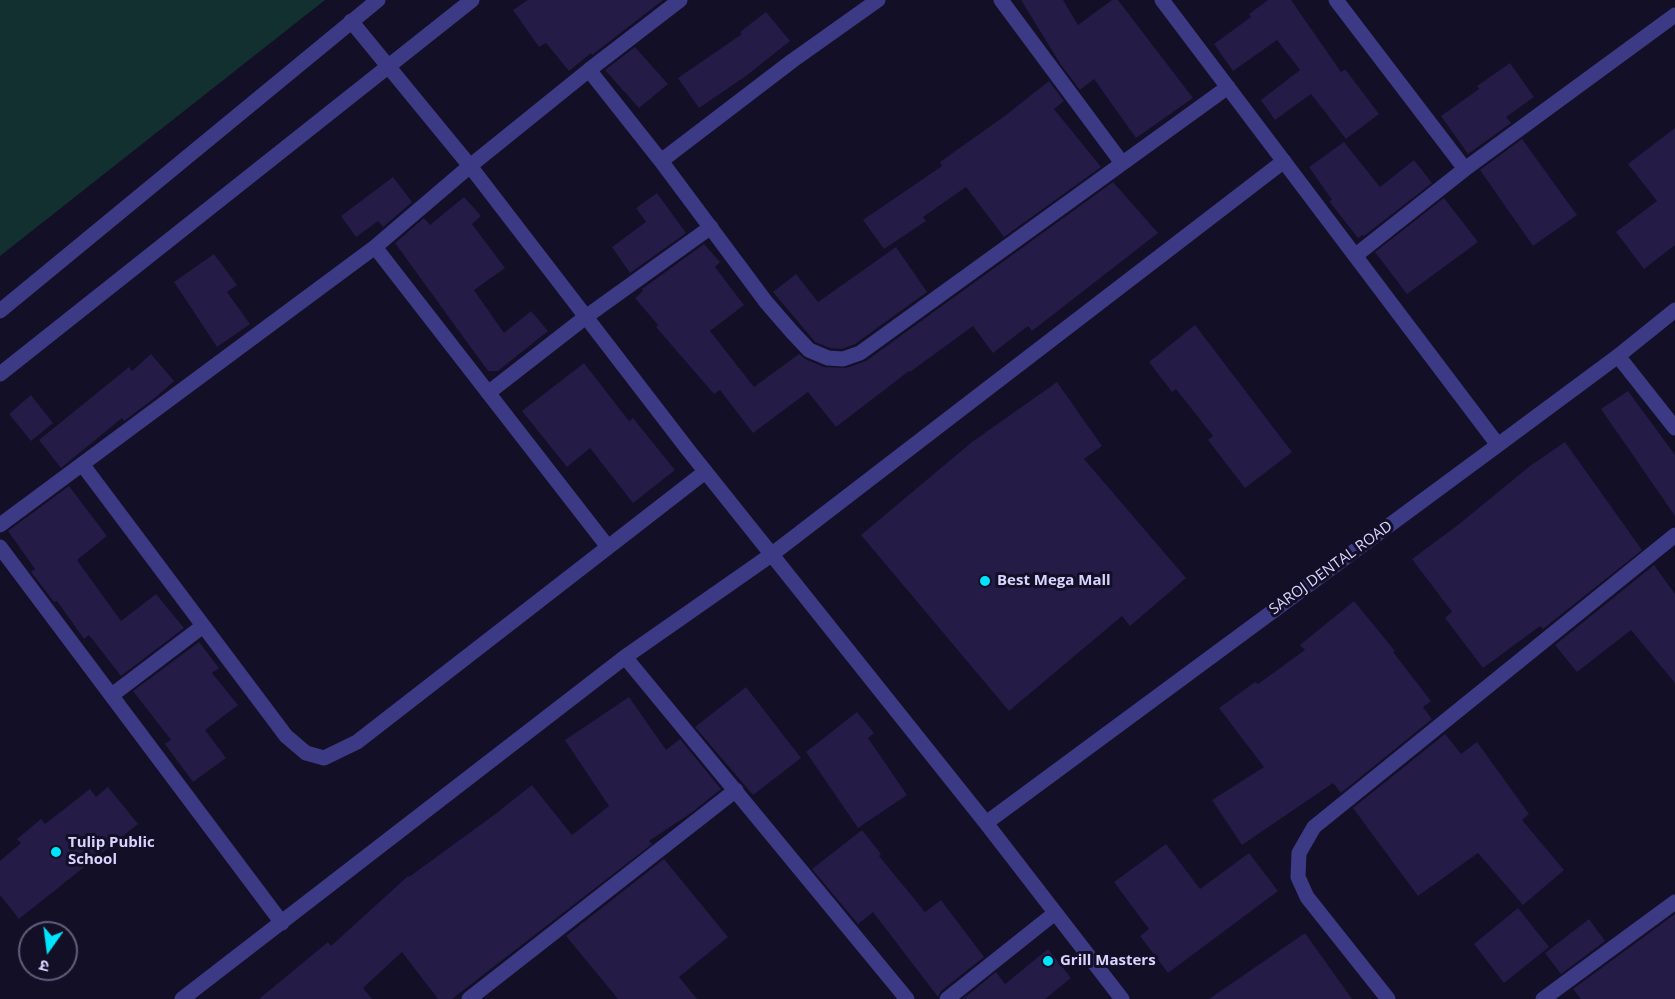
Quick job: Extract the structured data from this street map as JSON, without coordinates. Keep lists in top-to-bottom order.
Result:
{
  "streets": {
    "street": ["SAROJ DENTAL ROAD"]
  },
  "places": ["Best Mega Mall", "Tulip Public School", "Grill Masters"],
  "north": "bottom"
}
